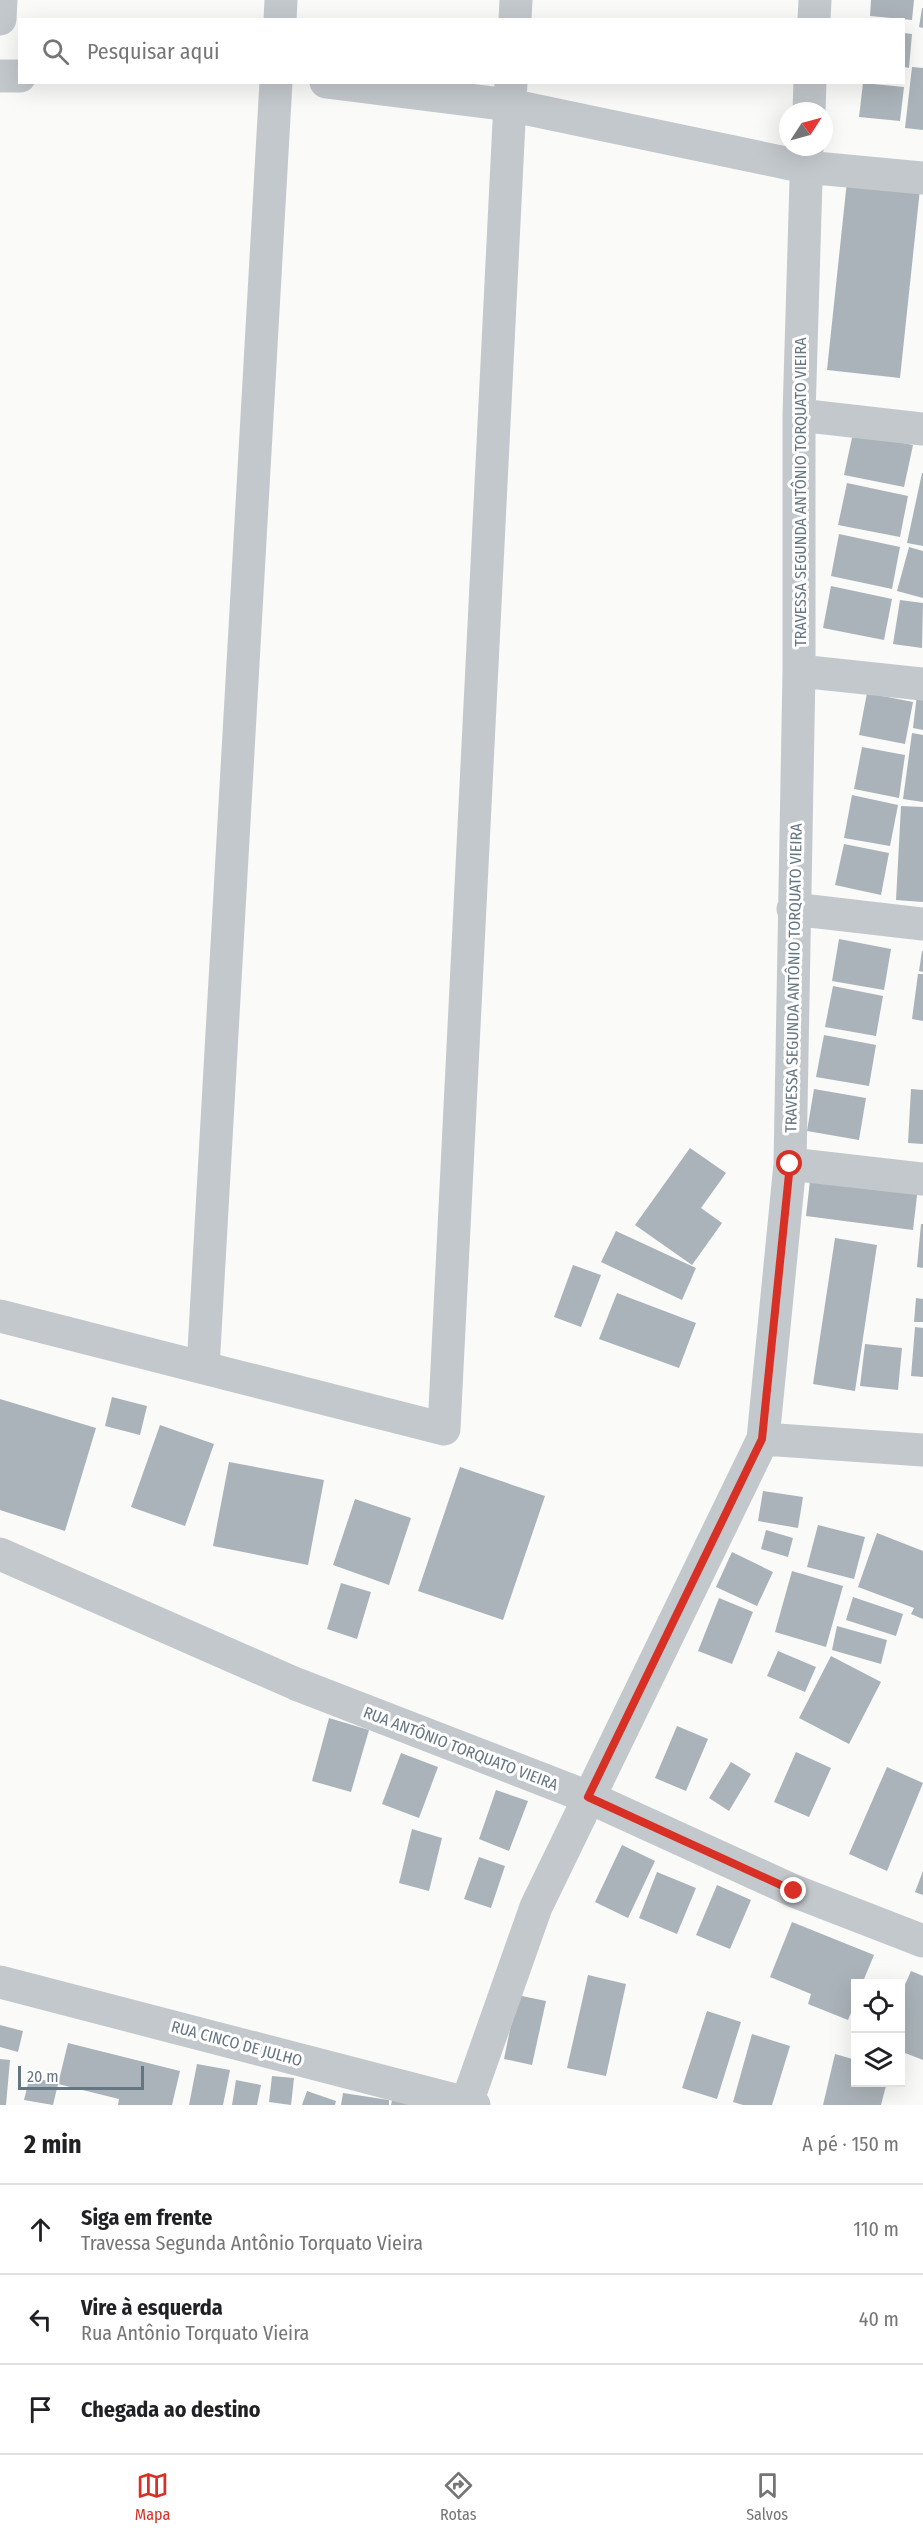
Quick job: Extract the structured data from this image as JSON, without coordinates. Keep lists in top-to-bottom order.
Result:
{
  "streets": {
    "street": ["TRAVESSA SEGUNDA ANTÔNIO TORQUATO VIEIRA", "RUA ANTÔNIO TORQUATO VIEIRA", "RUA CINCO DE JULHO"]
  },
  "crossings": [
    ["TRAVESSA SEGUNDA ANTÔNIO TORQUATO VIEIRA", "RUA ANTÔNIO TORQUATO VIEIRA"],
    ["TRAVESSA SEGUNDA ANTÔNIO TORQUATO VIEIRA", "RUA CINCO DE JULHO"]
  ],
  "scale_bar": "20 m",
  "north": "top right",
  "page": {
    "search": "Pesquisar aqui",
    "scale": "20 m",
    "heading": ["2 min", "A pé · 150 m"],
    "list": [
      ["Siga em frente", "Travessa Segunda Antônio Torquato Vieira", "110 m"],
      ["Vire à esquerda", "Rua Antônio Torquato Vieira", "40 m"],
      "Chegada ao destino"
    ],
    "nav": ["Mapa", "Rotas", "Salvos"]
  }
}
